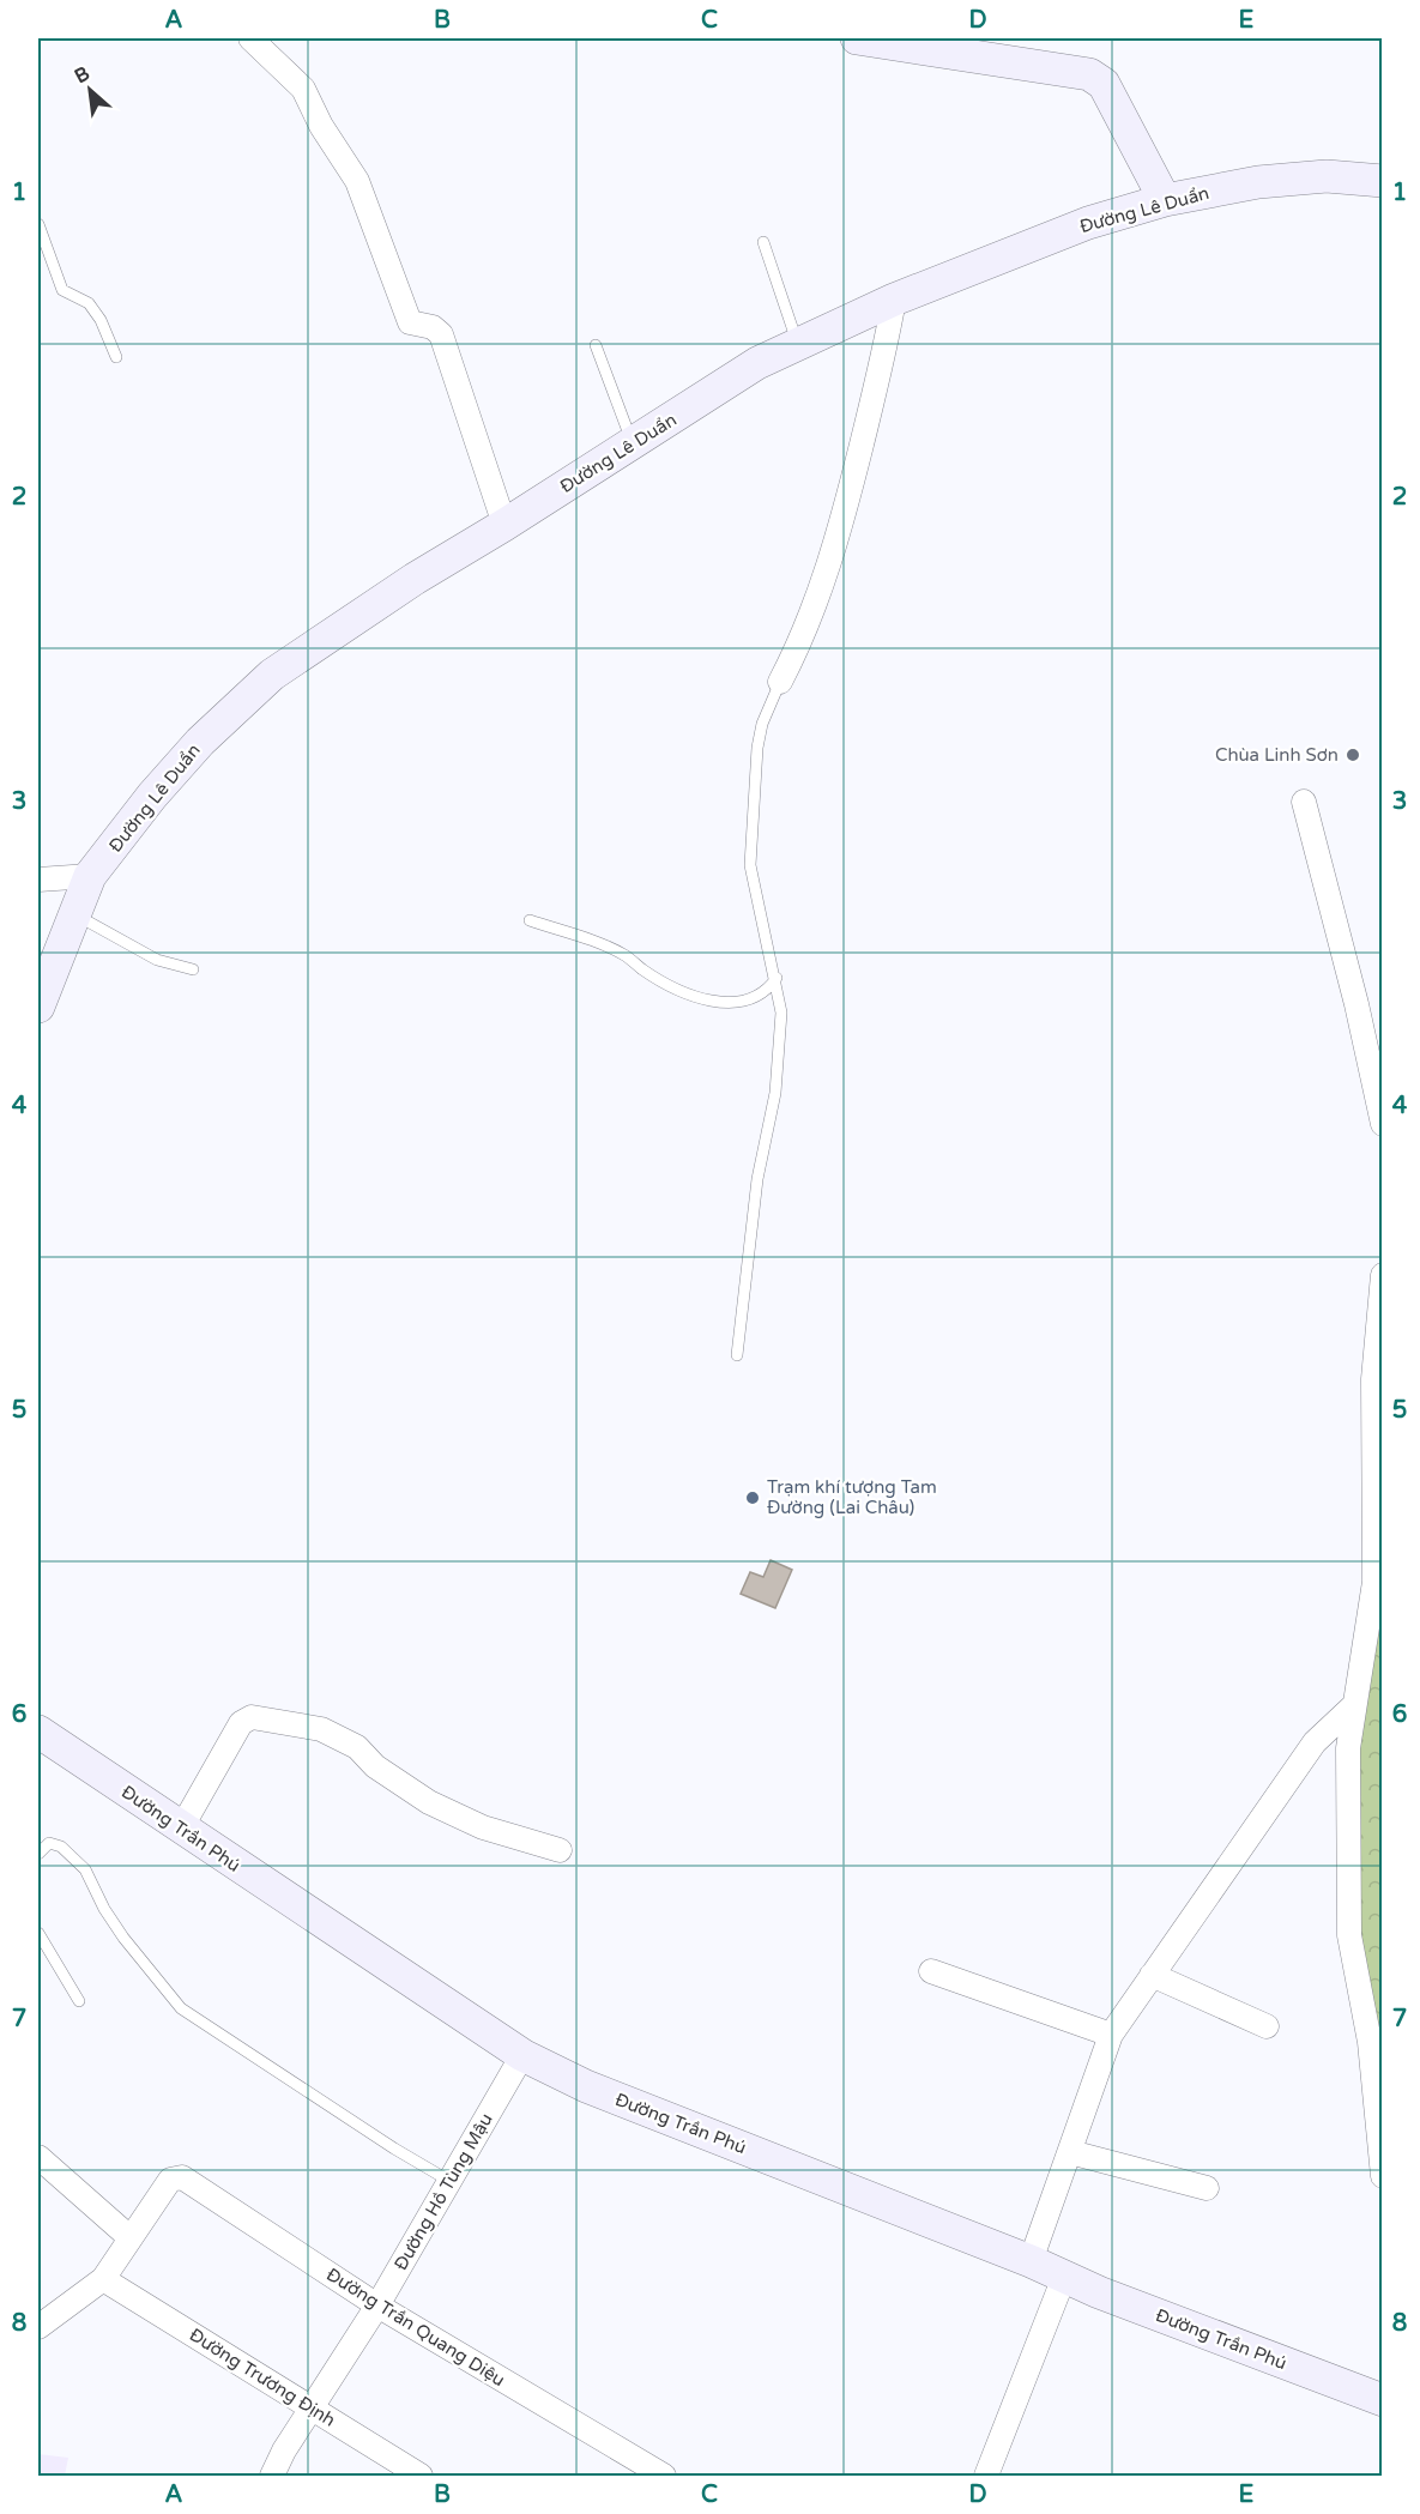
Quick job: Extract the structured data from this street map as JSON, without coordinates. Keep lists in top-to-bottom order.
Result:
{
  "streets": {
    "street": [
      "Đường Lê Duẩn",
      "Đường Trần Phú",
      "Đường Hồ Tùng Mậu",
      "Đường Trần Quang Diệu",
      "Đường Trương Định"
    ]
  },
  "crossings": [
    ["Đường Trần Phú", "Đường Hồ Tùng Mậu"],
    ["Đường Hồ Tùng Mậu", "Đường Trần Quang Diệu"],
    ["Đường Hồ Tùng Mậu", "Đường Trương Định"]
  ],
  "places": ["Chùa Linh Sơn", "Trạm khí tượng Tam Đường (Lai Châu)"],
  "north": "top left",
  "grid": {
    "columns": [
      "A",
      "B",
      "C",
      "D",
      "E"
    ],
    "rows": [
      "1",
      "2",
      "3",
      "4",
      "5",
      "6",
      "7",
      "8"
    ]
  }
}
